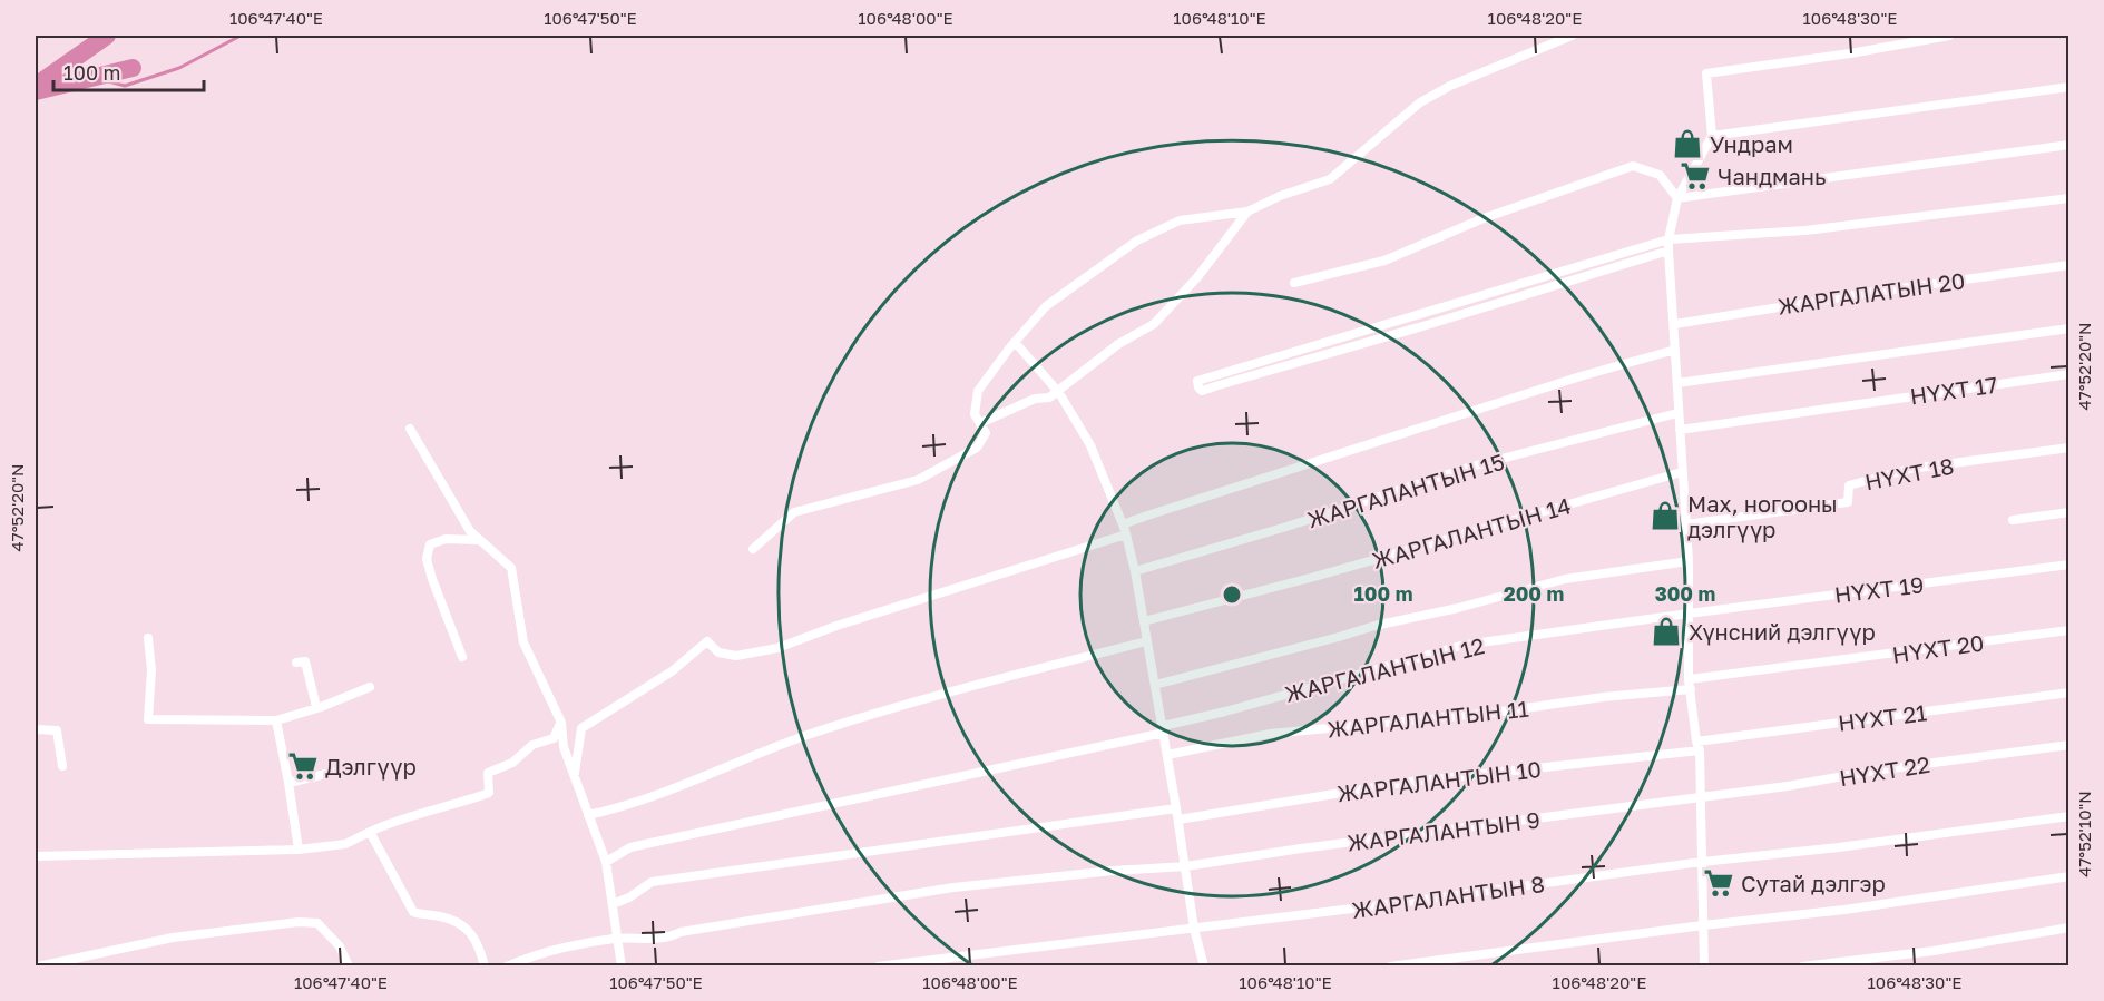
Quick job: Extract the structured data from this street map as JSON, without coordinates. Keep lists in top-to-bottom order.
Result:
{
  "streets": {
    "street": [
      "ЖАРГАЛАТЫН 20",
      "НҮХТ 17",
      "НҮХТ 18",
      "ЖАРГАЛАНТЫН 15",
      "ЖАРГАЛАНТЫН 14",
      "НҮХТ 19",
      "НҮХТ 20",
      "ЖАРГАЛАНТЫН 12",
      "НҮХТ 21",
      "ЖАРГАЛАНТЫН 11",
      "НҮХТ 22",
      "ЖАРГАЛАНТЫН 10",
      "ЖАРГАЛАНТЫН 9",
      "ЖАРГАЛАНТЫН 8"
    ]
  },
  "crossings": [
    ["НҮХТ 19", "ЖАРГАЛАНТЫН 12"],
    ["НҮХТ 20", "ЖАРГАЛАНТЫН 11"],
    ["НҮХТ 21", "ЖАРГАЛАНТЫН 10"],
    ["НҮХТ 22", "ЖАРГАЛАНТЫН 9"]
  ],
  "places": {
    "shop": ["Ундрам", "Мах, ногооны дэлгүүр", "Хүнсний дэлгүүр"],
    "supermarket": ["Чандмань", "Дэлгүүр", "Сутай дэлгэр"]
  },
  "scale_bar": "100 m",
  "coordinates": [
    "106°47'40\"E",
    "106°47'50\"E",
    "106°48'00\"E",
    "106°48'10\"E",
    "106°48'20\"E",
    "106°48'30\"E",
    "47°52'20\"N",
    "47°52'10\"N"
  ],
  "rings": ["100 m", "200 m", "300 m"]
}
